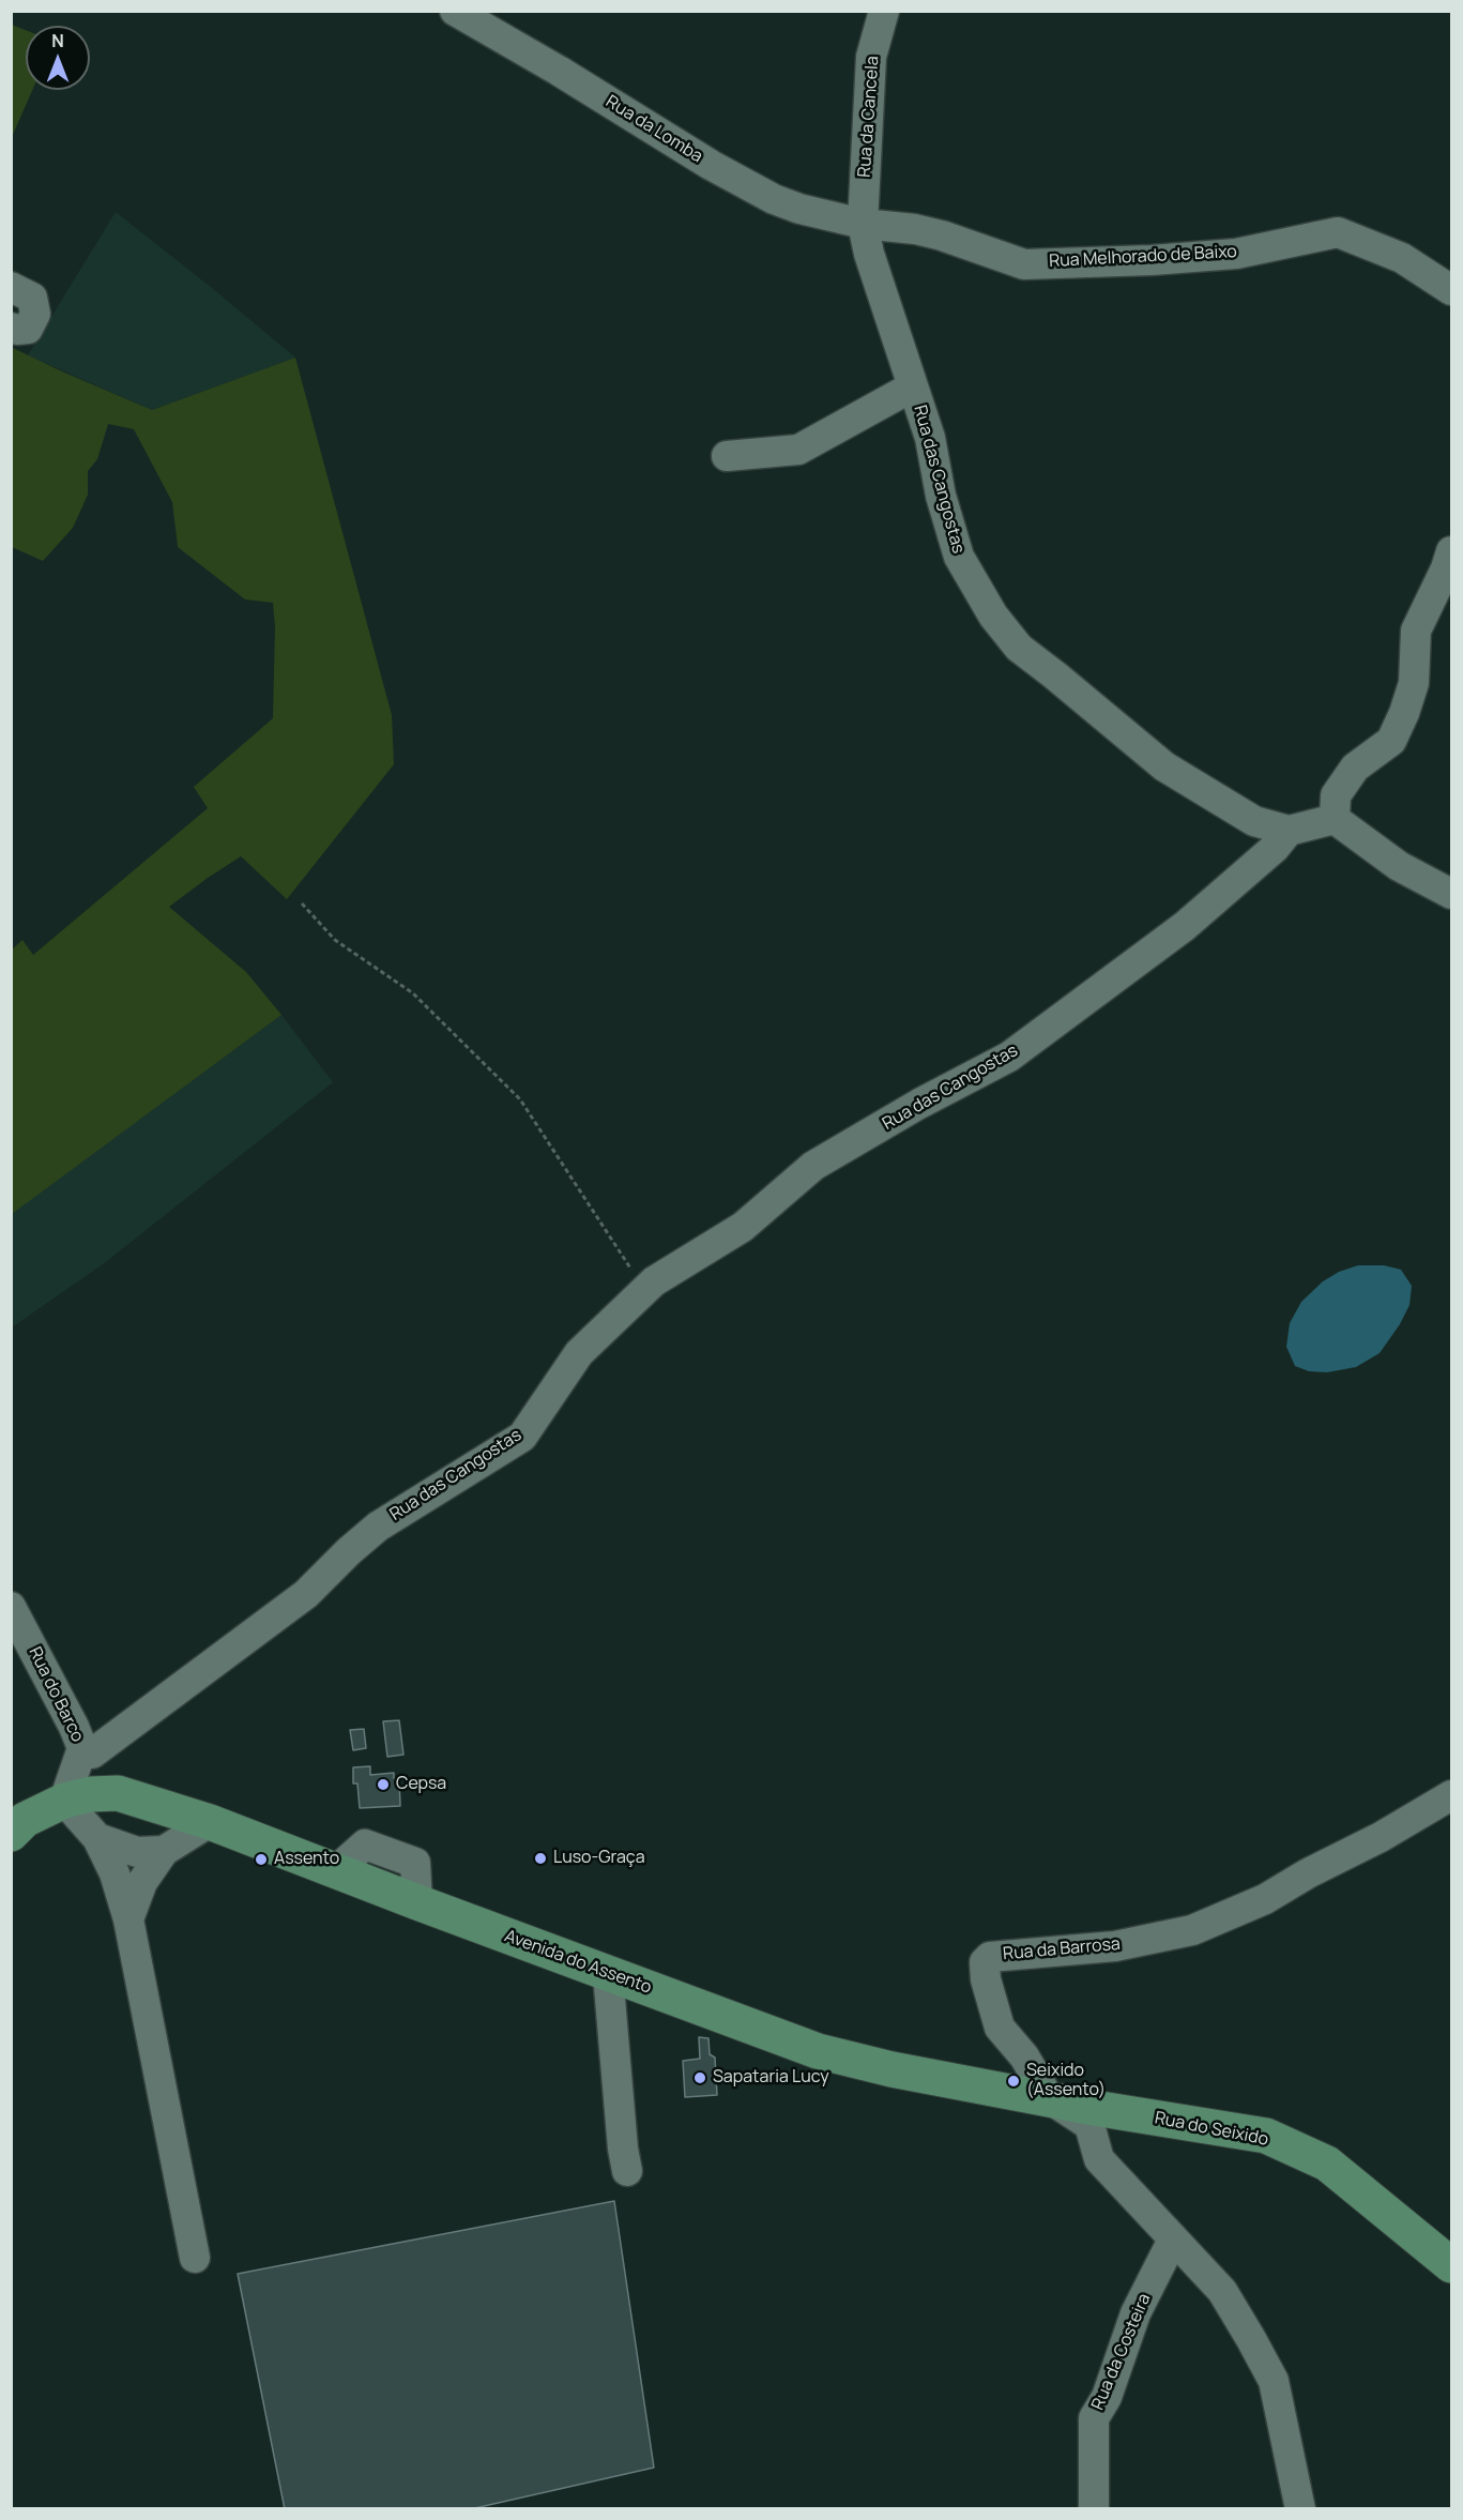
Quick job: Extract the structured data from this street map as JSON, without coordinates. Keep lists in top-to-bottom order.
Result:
{
  "streets": {
    "main road": ["Avenida do Assento", "Rua do Seixido"],
    "street": [
      "Rua da Cancela",
      "Rua da Lomba",
      "Rua Melhorado de Baixo",
      "Rua das Cangostas",
      "Rua do Barco",
      "Rua da Barrosa",
      "Rua da Costeira"
    ]
  },
  "crossings": [
    ["Rua da Cancela", "Rua da Lomba"],
    ["Rua da Cancela", "Rua Melhorado de Baixo"],
    ["Rua da Cancela", "Rua das Cangostas"],
    ["Rua da Lomba", "Rua Melhorado de Baixo"],
    ["Rua da Lomba", "Rua das Cangostas"],
    ["Rua Melhorado de Baixo", "Rua das Cangostas"],
    ["Rua das Cangostas", "Rua do Barco"],
    ["Rua do Barco", "Avenida do Assento"],
    ["Rua da Barrosa", "Avenida do Assento"],
    ["Rua da Barrosa", "Rua do Seixido"],
    ["Rua da Barrosa", "Rua da Costeira"],
    ["Avenida do Assento", "Rua do Seixido"]
  ],
  "places": [
    "Cepsa",
    "Luso-Graça",
    "Assento",
    "Sapataria Lucy",
    "Seixido (Assento)"
  ],
  "north": "top"
}
